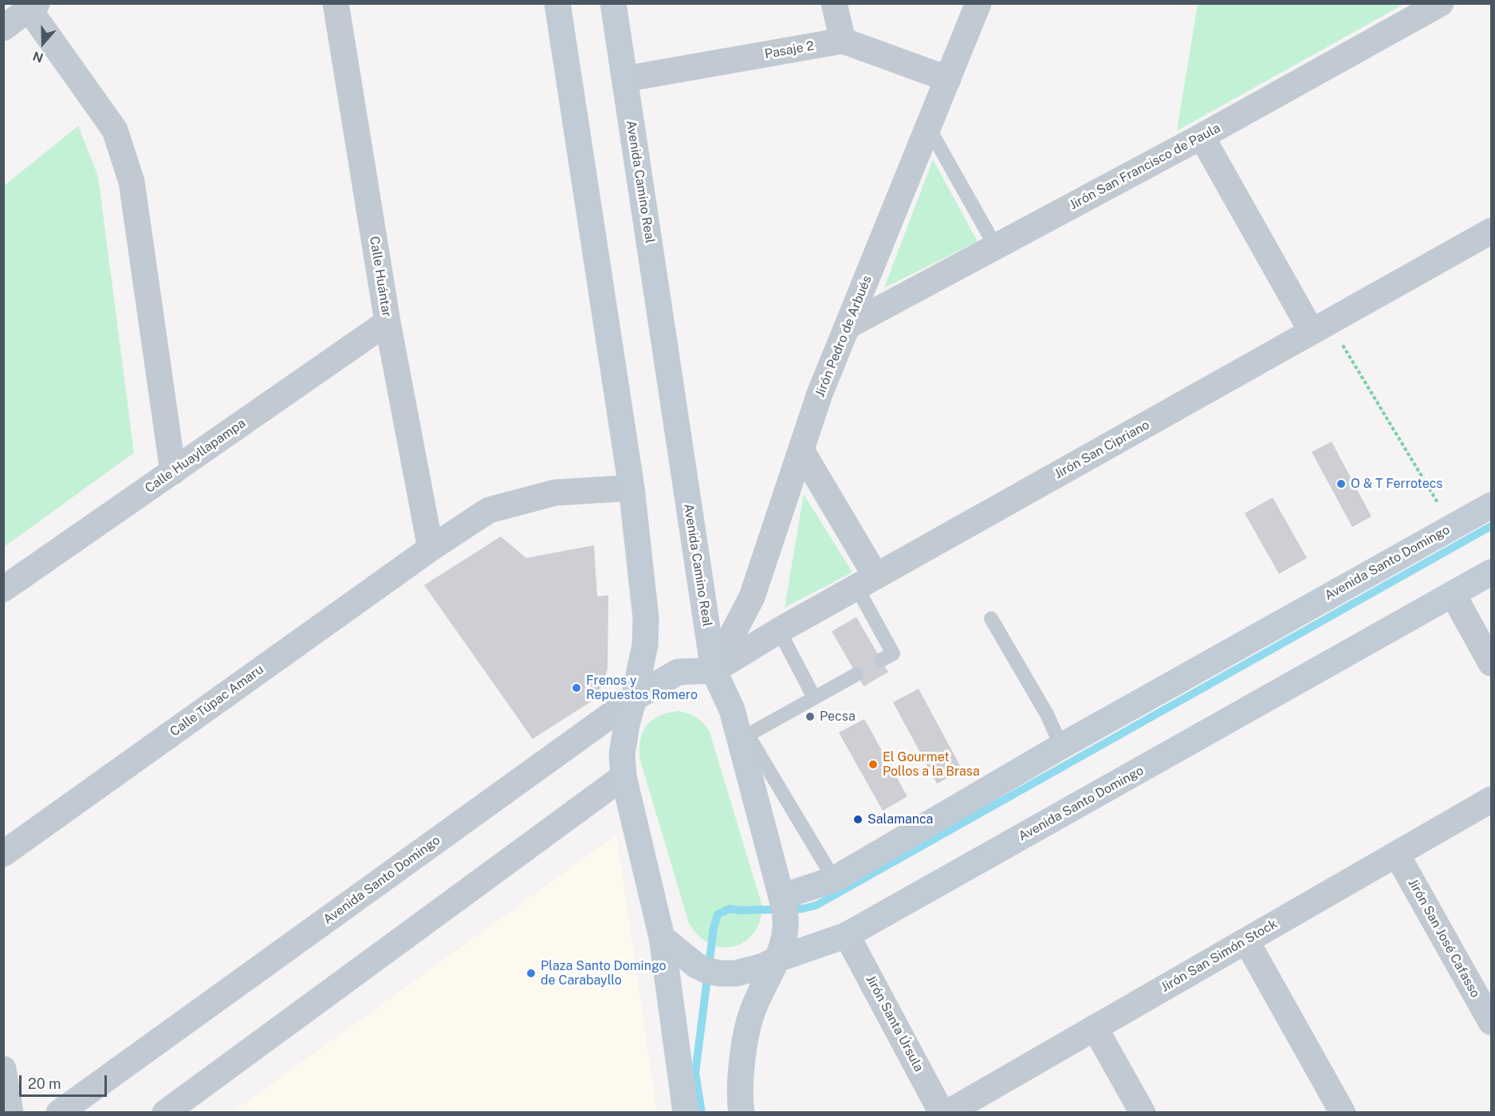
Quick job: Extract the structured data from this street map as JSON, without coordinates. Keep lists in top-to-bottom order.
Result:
{
  "streets": {
    "main road": ["Avenida Camino Real", "Avenida Santo Domingo"],
    "street": [
      "Pasaje 2",
      "Jirón San Francisco de Paula",
      "Calle Huántar",
      "Jirón Pedro de Arbués",
      "Jirón San Cipriano",
      "Calle Huayllapampa",
      "Calle Túpac Amaru",
      "Jirón San José Cafasso",
      "Jirón San Simón Stock",
      "Jirón Santa Úrsula"
    ]
  },
  "crossings": [
    ["Pasaje 2", "Avenida Camino Real"],
    ["Pasaje 2", "Jirón Pedro de Arbués"],
    ["Jirón San Francisco de Paula", "Jirón Pedro de Arbués"],
    ["Avenida Camino Real", "Jirón Pedro de Arbués"],
    ["Avenida Camino Real", "Jirón San Cipriano"],
    ["Avenida Camino Real", "Avenida Santo Domingo"],
    ["Calle Huántar", "Calle Huayllapampa"],
    ["Calle Huántar", "Calle Túpac Amaru"],
    ["Jirón Pedro de Arbués", "Jirón San Cipriano"],
    ["Jirón Pedro de Arbués", "Avenida Santo Domingo"],
    ["Jirón San Cipriano", "Avenida Santo Domingo"],
    ["Avenida Santo Domingo", "Jirón Santa Úrsula"],
    ["Jirón San José Cafasso", "Jirón San Simón Stock"]
  ],
  "places": [
    "O & T Ferrotecs",
    "Frenos y Repuestos Romero",
    "Pecsa",
    "El Gourmet Pollos a la Brasa",
    "Salamanca",
    "Plaza Santo Domingo de Carabayllo"
  ],
  "scale_bar": "20 m",
  "north": "bottom"
}
